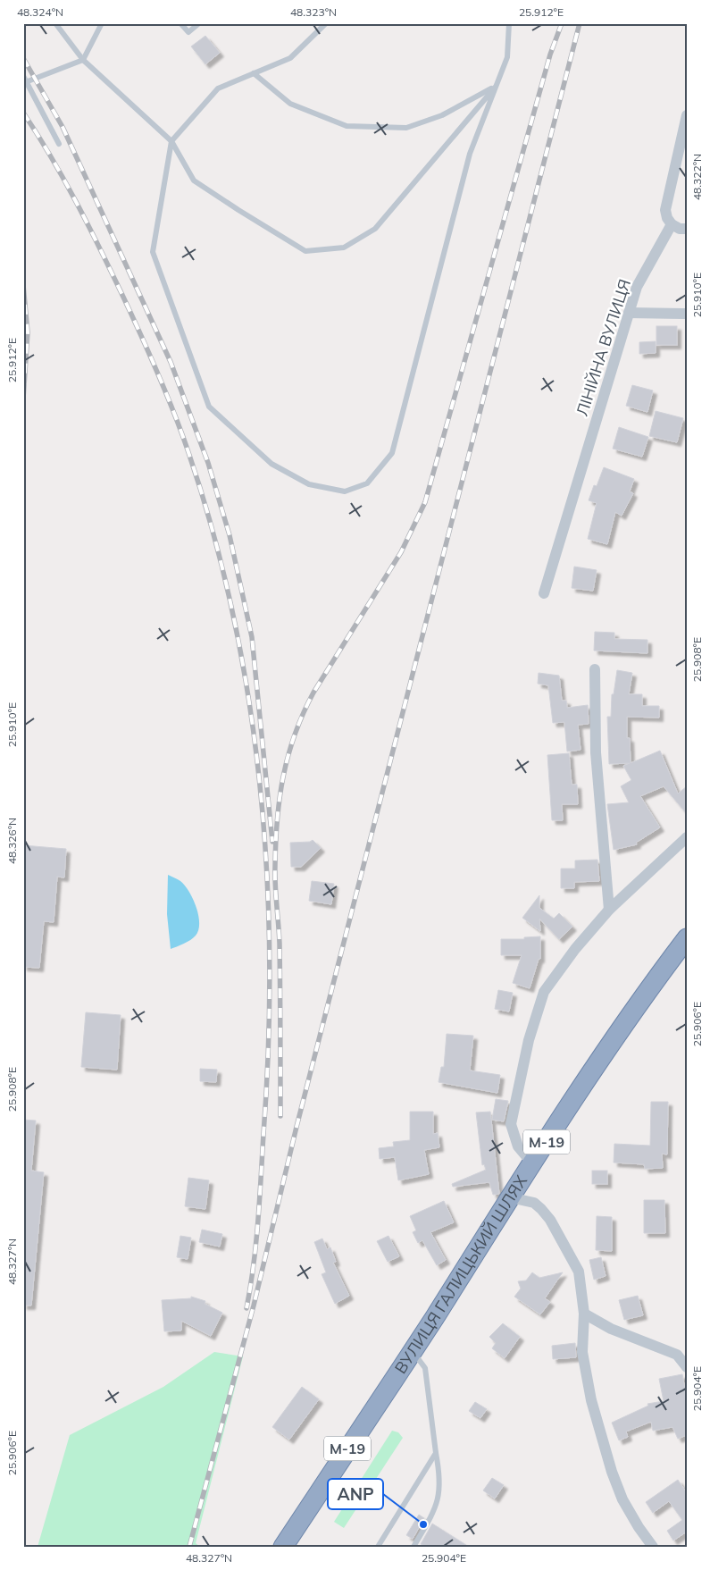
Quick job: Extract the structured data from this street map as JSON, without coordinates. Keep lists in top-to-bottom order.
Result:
{
  "streets": {
    "highway": ["М-19", "ВУЛИЦЯ ГАЛИЦЬКИЙ ШЛЯХ"],
    "street": ["ЛІНІЙНА ВУЛИЦЯ"]
  },
  "places": ["ANP"],
  "coordinates": [
    "48.324°N",
    "48.323°N",
    "25.912°E",
    "48.322°N",
    "25.910°E",
    "25.908°E",
    "48.326°N",
    "25.906°E",
    "48.327°N",
    "25.904°E"
  ]
}
